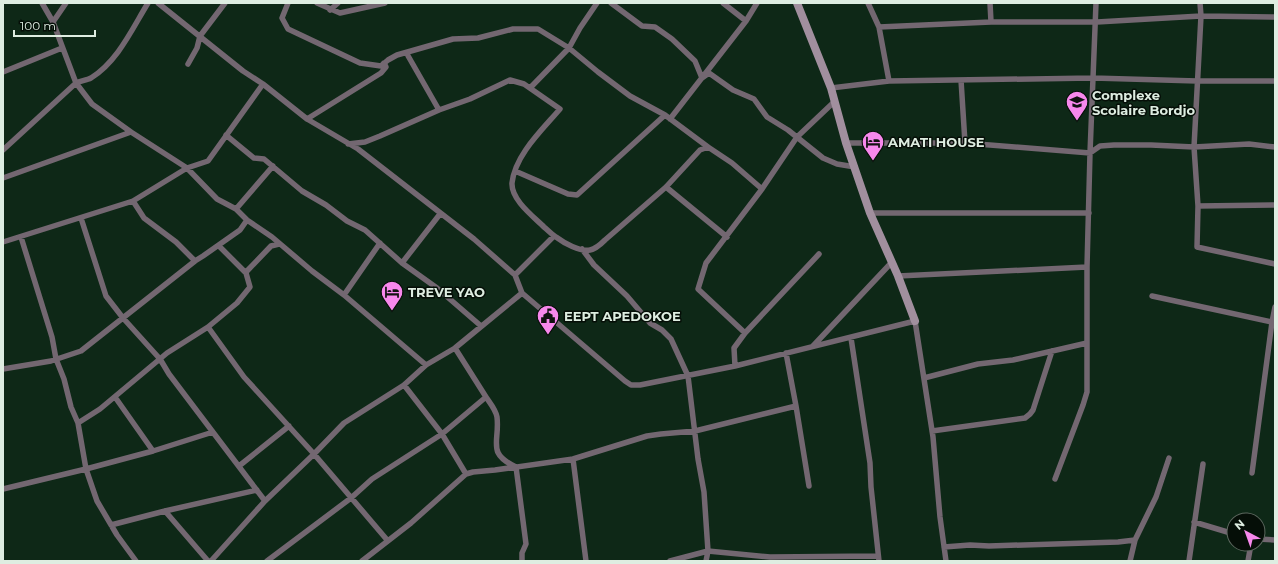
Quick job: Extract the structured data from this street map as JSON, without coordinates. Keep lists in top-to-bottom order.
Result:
{
  "places": {
    "school or university": ["Complexe Scolaire Bordjo"],
    "hotel": ["AMATI HOUSE", "TREVE YAO"],
    "public building": ["EEPT APEDOKOE"]
  },
  "scale_bar": "100 m",
  "north": "top left"
}
